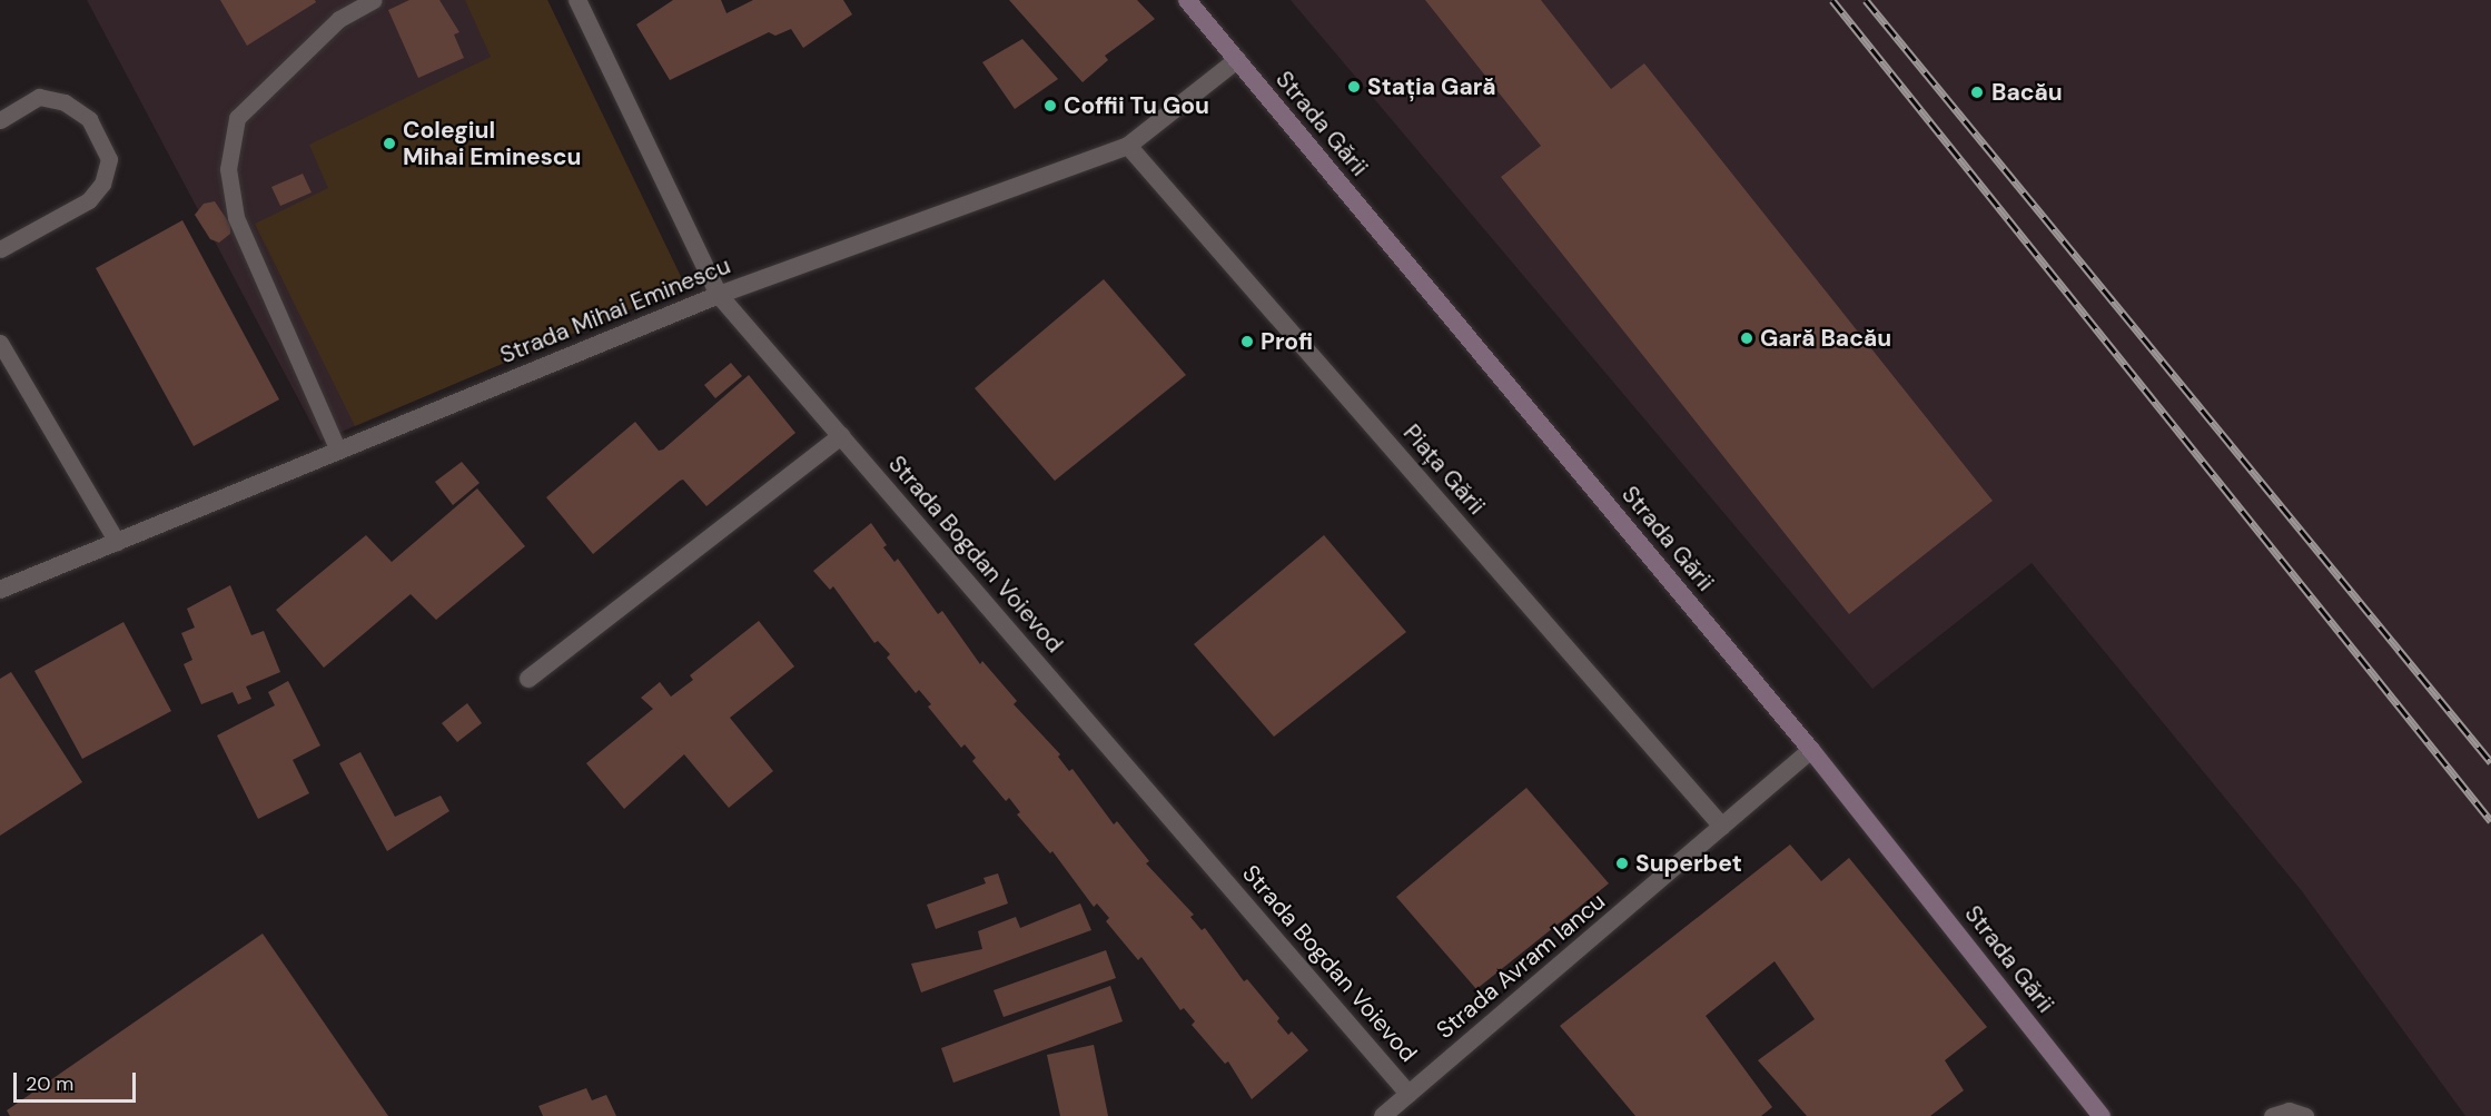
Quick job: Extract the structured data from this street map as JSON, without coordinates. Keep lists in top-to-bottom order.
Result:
{
  "streets": {
    "main road": ["Strada Gării"],
    "street": [
      "Strada Mihai Eminescu",
      "Piața Gării",
      "Strada Bogdan Voievod",
      "Strada Avram Iancu"
    ]
  },
  "crossings": [
    ["Strada Gării", "Strada Mihai Eminescu"],
    ["Strada Gării", "Strada Avram Iancu"],
    ["Strada Mihai Eminescu", "Piața Gării"],
    ["Strada Mihai Eminescu", "Strada Bogdan Voievod"],
    ["Piața Gării", "Strada Avram Iancu"],
    ["Strada Bogdan Voievod", "Strada Avram Iancu"]
  ],
  "places": [
    "Stația Gară",
    "Bacău",
    "Coffii Tu Gou",
    "Colegiul Mihai Eminescu",
    "Gară Bacău",
    "Profi",
    "Superbet"
  ],
  "scale_bar": "20 m"
}
